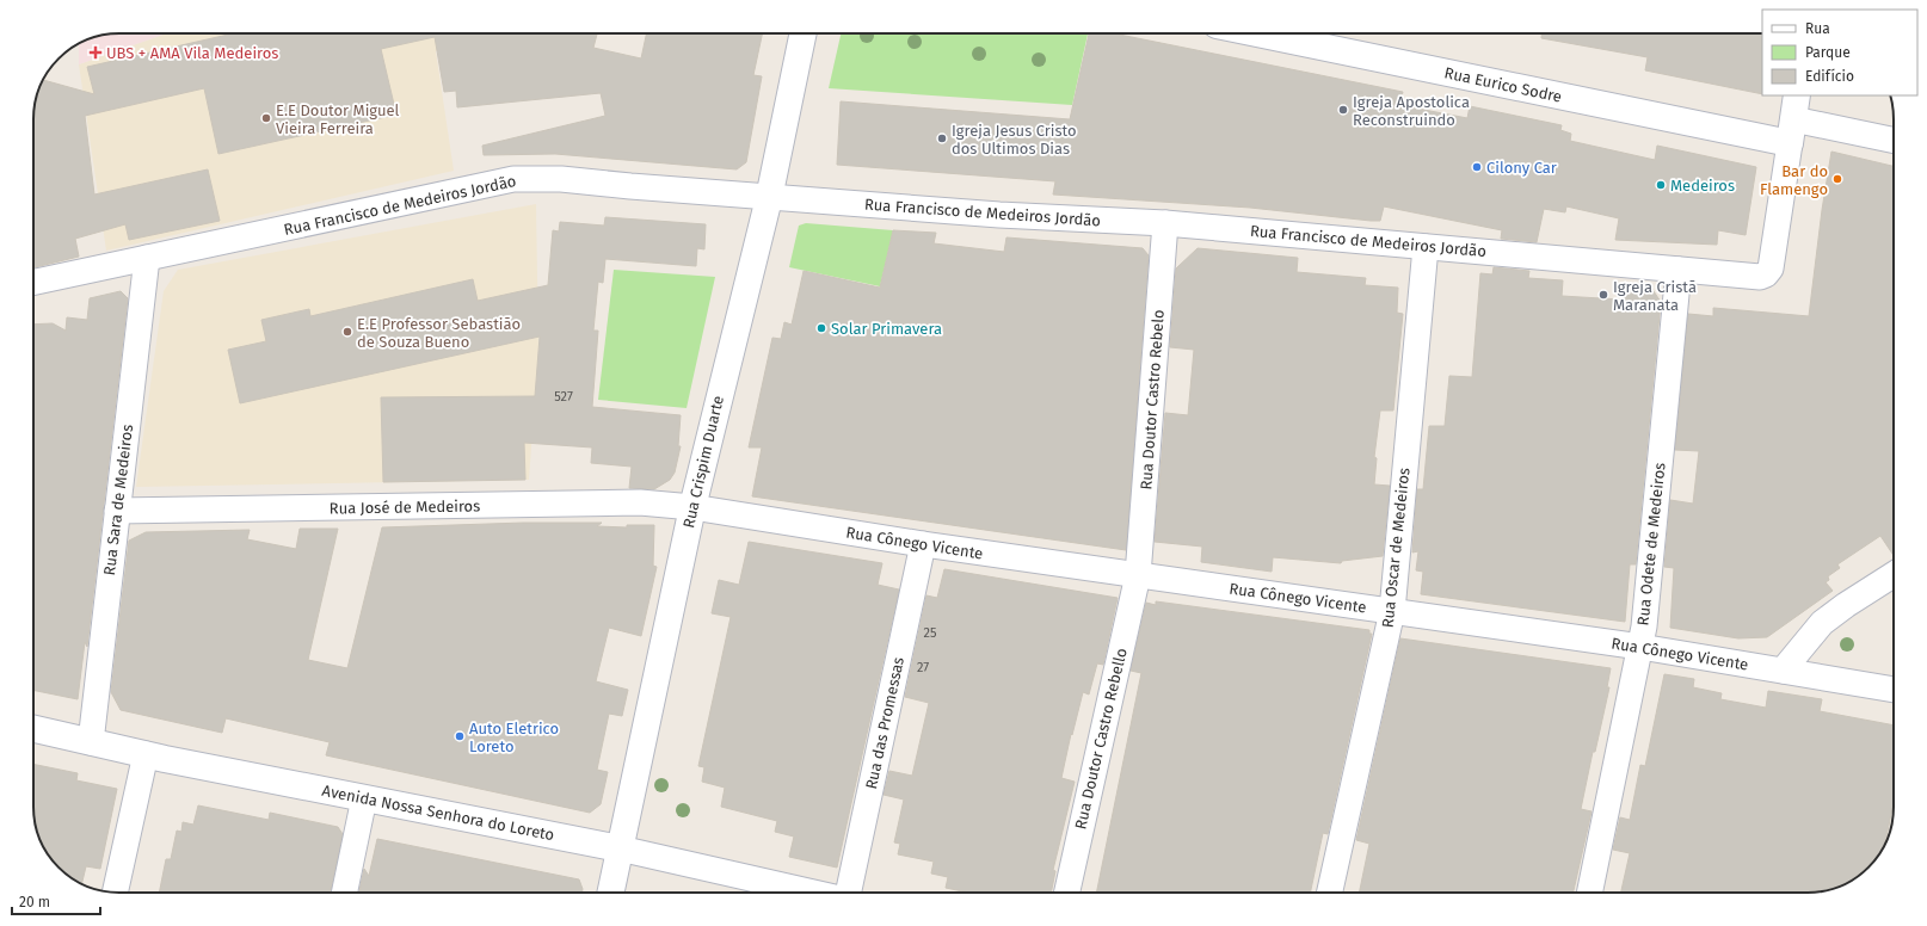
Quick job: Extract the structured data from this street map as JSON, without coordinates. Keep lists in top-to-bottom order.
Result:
{
  "streets": {
    "main road": ["Rua Eurico Sodre", "Rua Crispim Duarte", "Avenida Nossa Senhora do Loreto"],
    "street": [
      "Rua Francisco de Medeiros Jordão",
      "Rua Doutor Castro Rebelo",
      "Rua Sara de Medeiros",
      "Rua José de Medeiros",
      "Rua Cônego Vicente",
      "Rua Odete de Medeiros",
      "Rua Oscar de Medeiros",
      "Rua das Promessas",
      "Rua Doutor Castro Rebello"
    ]
  },
  "crossings": [
    ["Rua Eurico Sodre", "Rua Francisco de Medeiros Jordão"],
    ["Rua Francisco de Medeiros Jordão", "Rua Doutor Castro Rebelo"],
    ["Rua Francisco de Medeiros Jordão", "Rua Crispim Duarte"],
    ["Rua Francisco de Medeiros Jordão", "Rua Sara de Medeiros"],
    ["Rua Francisco de Medeiros Jordão", "Rua Odete de Medeiros"],
    ["Rua Francisco de Medeiros Jordão", "Rua Oscar de Medeiros"],
    ["Rua Doutor Castro Rebelo", "Rua Cônego Vicente"],
    ["Rua Doutor Castro Rebelo", "Rua Doutor Castro Rebello"],
    ["Rua Crispim Duarte", "Rua José de Medeiros"],
    ["Rua Crispim Duarte", "Rua Cônego Vicente"],
    ["Rua Crispim Duarte", "Avenida Nossa Senhora do Loreto"],
    ["Rua Sara de Medeiros", "Rua José de Medeiros"],
    ["Rua Sara de Medeiros", "Avenida Nossa Senhora do Loreto"],
    ["Rua José de Medeiros", "Rua Cônego Vicente"],
    ["Rua Cônego Vicente", "Rua Odete de Medeiros"],
    ["Rua Cônego Vicente", "Rua Oscar de Medeiros"],
    ["Rua Cônego Vicente", "Rua das Promessas"],
    ["Rua Cônego Vicente", "Rua Doutor Castro Rebello"]
  ],
  "places": {
    "health": ["UBS + AMA Vila Medeiros"],
    "other": [
      "Igreja Apostolica Reconstruindo",
      "E.E Doutor Miguel Vieira Ferreira",
      "Igreja Jesus Cristo dos Ultimos Dias",
      "Cilony Car",
      "Bar do Flamengo",
      "Medeiros",
      "Igreja Cristã Maranata",
      "Solar Primavera",
      "E.E Professor Sebastião de Souza Bueno",
      "Auto Eletrico Loreto"
    ]
  },
  "house_numbers": ["527", "25", "27"],
  "legend": ["Rua", "Parque", "Edifício"],
  "scale_bar": "20 m"
}
